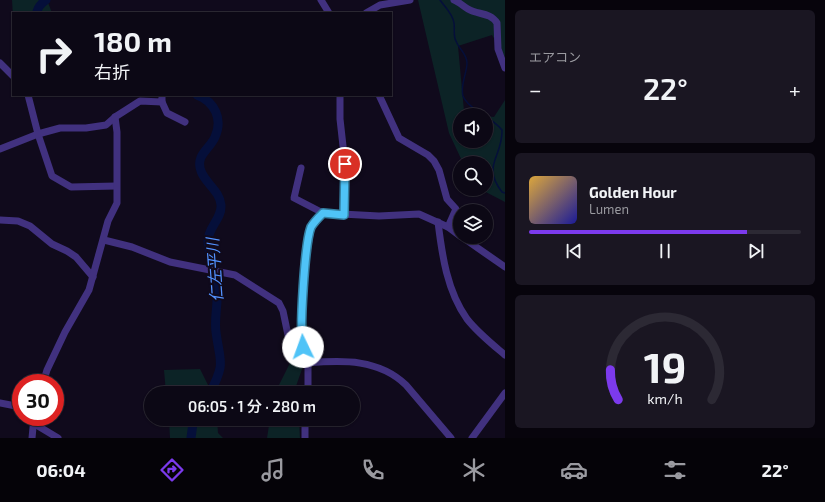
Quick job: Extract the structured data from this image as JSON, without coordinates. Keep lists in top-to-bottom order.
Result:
{
  "water": ["仁左平川"],
  "page": {
    "tile": "エアコン",
    "turn": ["180 m", "右折"],
    "heat": ["−", "22°", "+"],
    "song": ["Golden Hour", "Lumen"],
    "limit": "30",
    "trip": "06:05 · 1 分 · 280 m",
    "tabs": ["06:04", "22°"],
    "gauge": ["19", "km/h"]
  }
}
